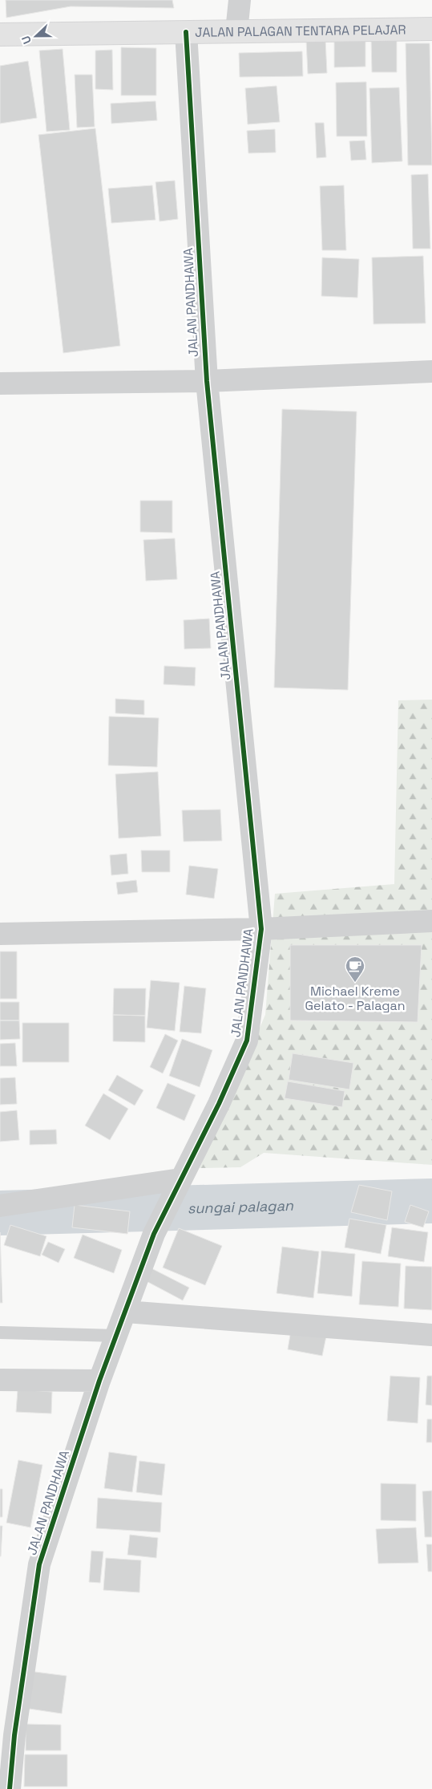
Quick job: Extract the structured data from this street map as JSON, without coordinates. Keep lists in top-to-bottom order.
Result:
{
  "streets": {
    "main road": ["JALAN PALAGAN TENTARA PELAJAR"],
    "street": ["JALAN PANDHAWA"]
  },
  "crossings": [
    ["JALAN PALAGAN TENTARA PELAJAR", "JALAN PANDHAWA"]
  ],
  "water": ["sungai palagan"],
  "places": {
    "cafe": ["Michael Kreme Gelato - Palagan"]
  },
  "north": "left"
}
